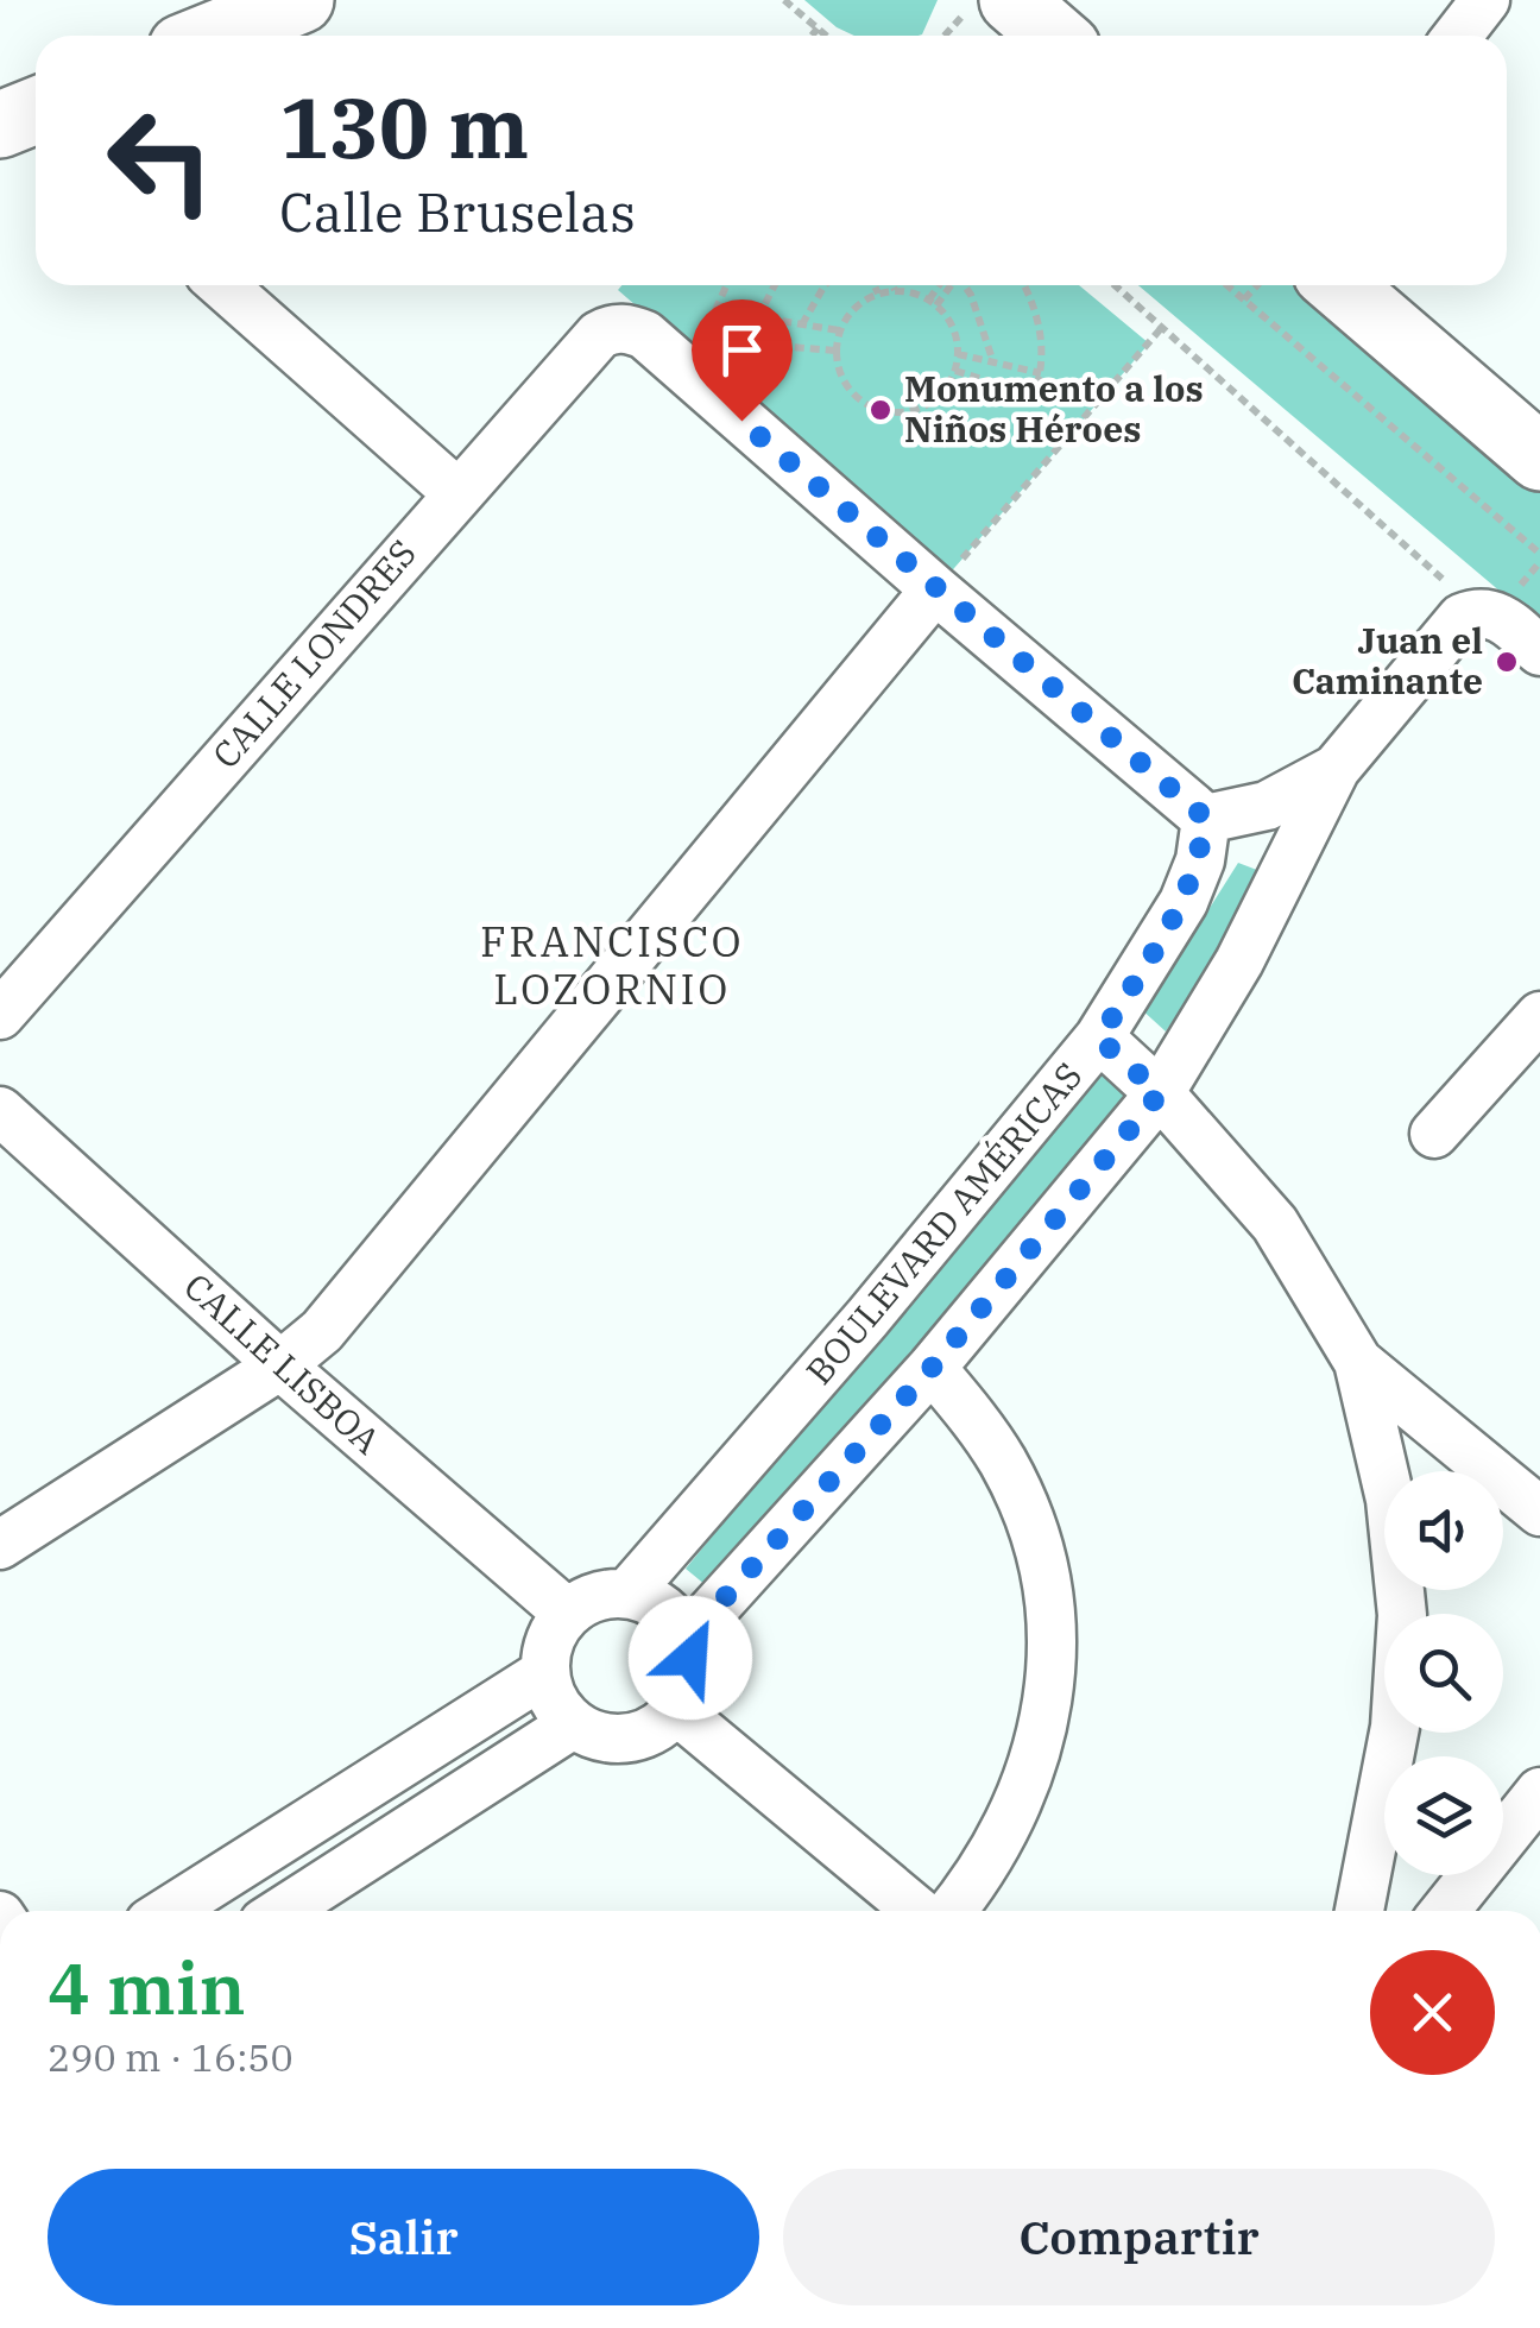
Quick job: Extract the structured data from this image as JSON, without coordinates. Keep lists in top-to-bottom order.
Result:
{
  "streets": {
    "street": ["CALLE LONDRES", "BOULEVARD AMÉRICAS", "CALLE LISBOA"]
  },
  "crossings": [
    ["BOULEVARD AMÉRICAS", "CALLE LISBOA"]
  ],
  "districts": ["FRANCISCO LOZORNIO"],
  "places": ["Monumento a los Niños Héroes", "Juan el Caminante"],
  "page": {
    "turn": ["130 m", "Calle Bruselas"],
    "heading": ["4 min", "290 m · 16:50"],
    "buttons": ["Salir", "Compartir"]
  }
}
